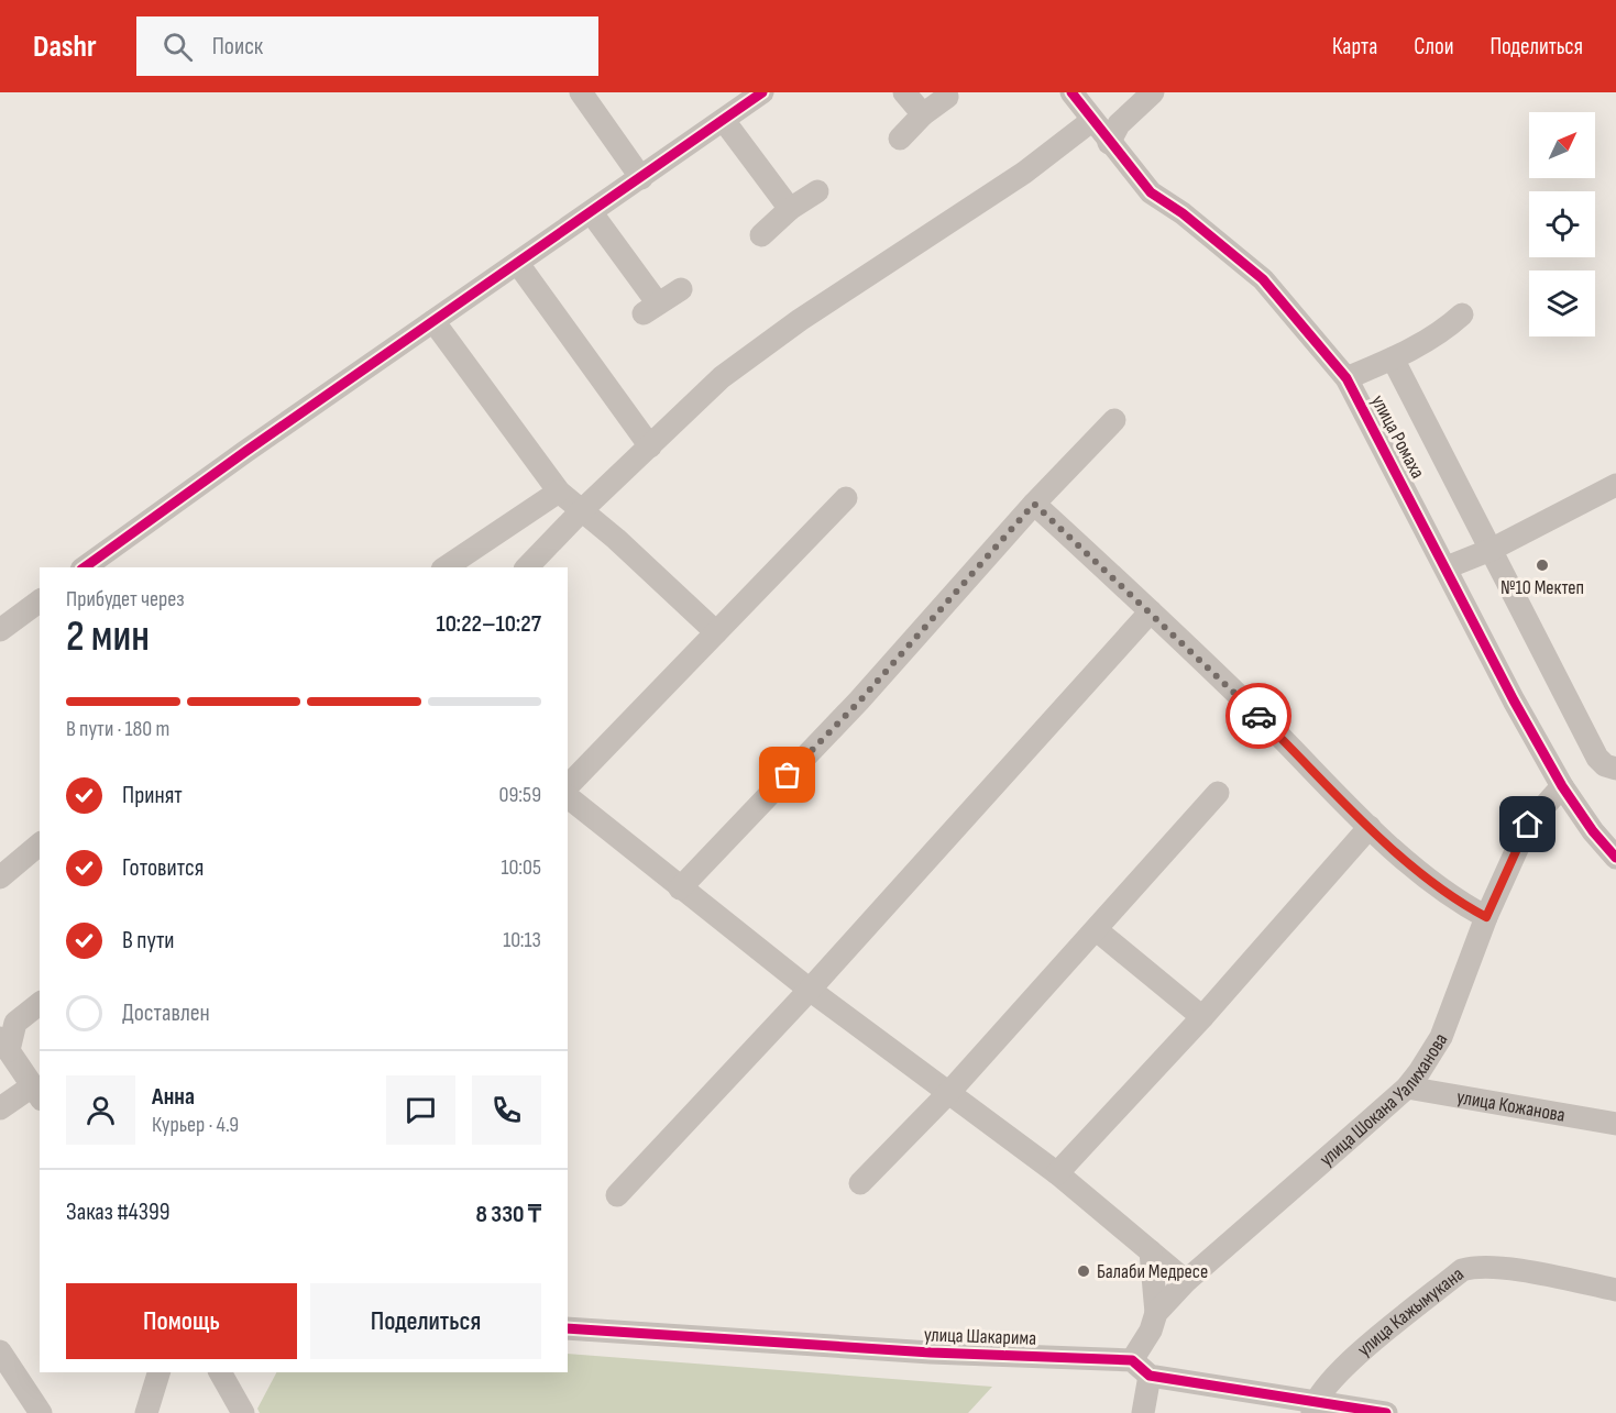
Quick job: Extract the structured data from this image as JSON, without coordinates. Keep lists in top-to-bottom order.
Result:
{
  "streets": {
    "street": [
      "улица Ромаха",
      "улица Шокана Уалиханова",
      "улица Кожанова",
      "улица Кажымукана",
      "улица Шакарима"
    ]
  },
  "crossings": [
    ["улица Ромаха", "улица Шокана Уалиханова"],
    ["улица Шокана Уалиханова", "улица Кожанова"],
    ["улица Шокана Уалиханова", "улица Шакарима"]
  ],
  "places": ["№10 Мектеп", "Балаби Медресе"],
  "north": "top right",
  "page": {
    "header": "Dashr",
    "search": "Поиск",
    "nav": ["Карта", "Слои", "Поделиться"],
    "heading": ["2 мин", "Прибудет через", "10:22–10:27"],
    "panel": [
      "Анна",
      "Курьер · 4.9",
      "Заказ #4399",
      "8 330 ₸"
    ],
    "bar": "В пути · 180 m",
    "list": [
      ["Принят", "09:59"],
      ["Готовится", "10:05"],
      ["В пути", "10:13"],
      "Доставлен"
    ],
    "buttons": ["Помощь", "Поделиться"]
  }
}
